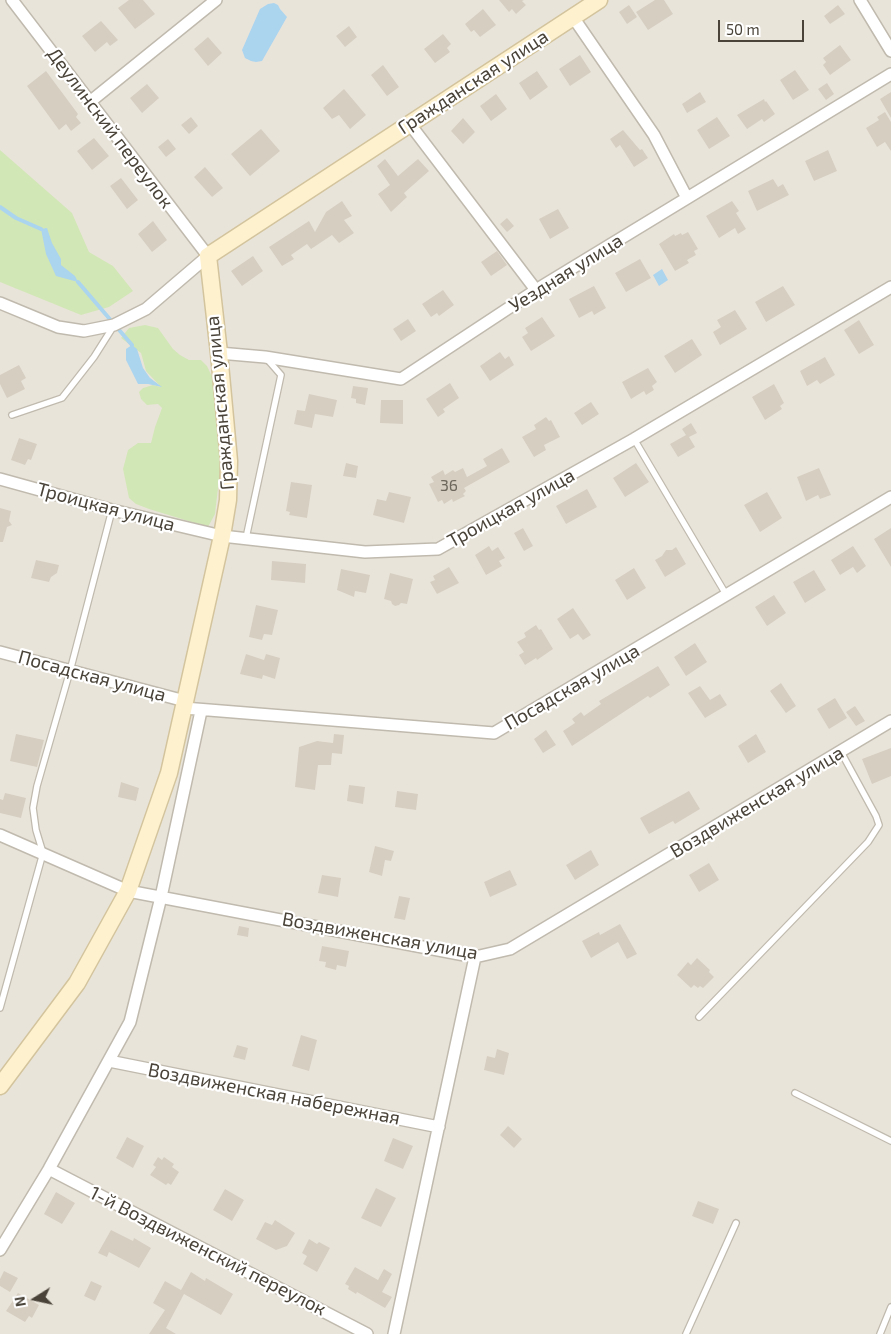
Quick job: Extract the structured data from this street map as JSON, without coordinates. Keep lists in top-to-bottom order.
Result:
{
  "streets": {
    "street": [
      "Гражданская улица",
      "Деулинский переулок",
      "Уездная улица",
      "Троицкая улица",
      "Посадская улица",
      "Воздвиженская улица",
      "Воздвиженская набережная",
      "1-й Воздвиженский переулок"
    ]
  },
  "crossings": [
    ["Гражданская улица", "Деулинский переулок"],
    ["Гражданская улица", "Уездная улица"],
    ["Гражданская улица", "Троицкая улица"],
    ["Гражданская улица", "Посадская улица"],
    ["Гражданская улица", "Воздвиженская улица"]
  ],
  "house_numbers": ["36"],
  "scale_bar": "50 m",
  "north": "left"
}
